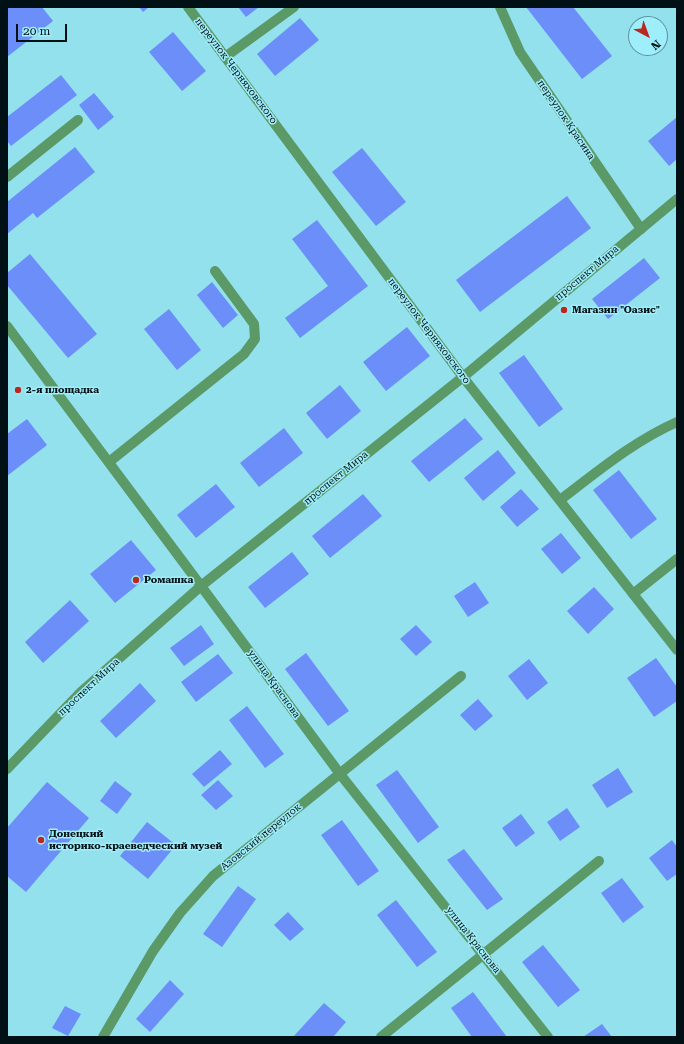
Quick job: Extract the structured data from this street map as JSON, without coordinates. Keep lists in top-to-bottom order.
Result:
{
  "streets": {
    "street": [
      "переулок Черняховского",
      "переулок Красина",
      "проспект Мира",
      "улица Краснова",
      "Азовский переулок"
    ]
  },
  "crossings": [
    ["переулок Черняховского", "проспект Мира"],
    ["переулок Красина", "проспект Мира"],
    ["проспект Мира", "улица Краснова"],
    ["улица Краснова", "Азовский переулок"]
  ],
  "places": [
    "Магазин \"Оазис\"",
    "2-я площадка",
    "Ромашка",
    "Донецкий историко-краеведческий музей"
  ],
  "scale_bar": "20 m",
  "north": "bottom right"
}
